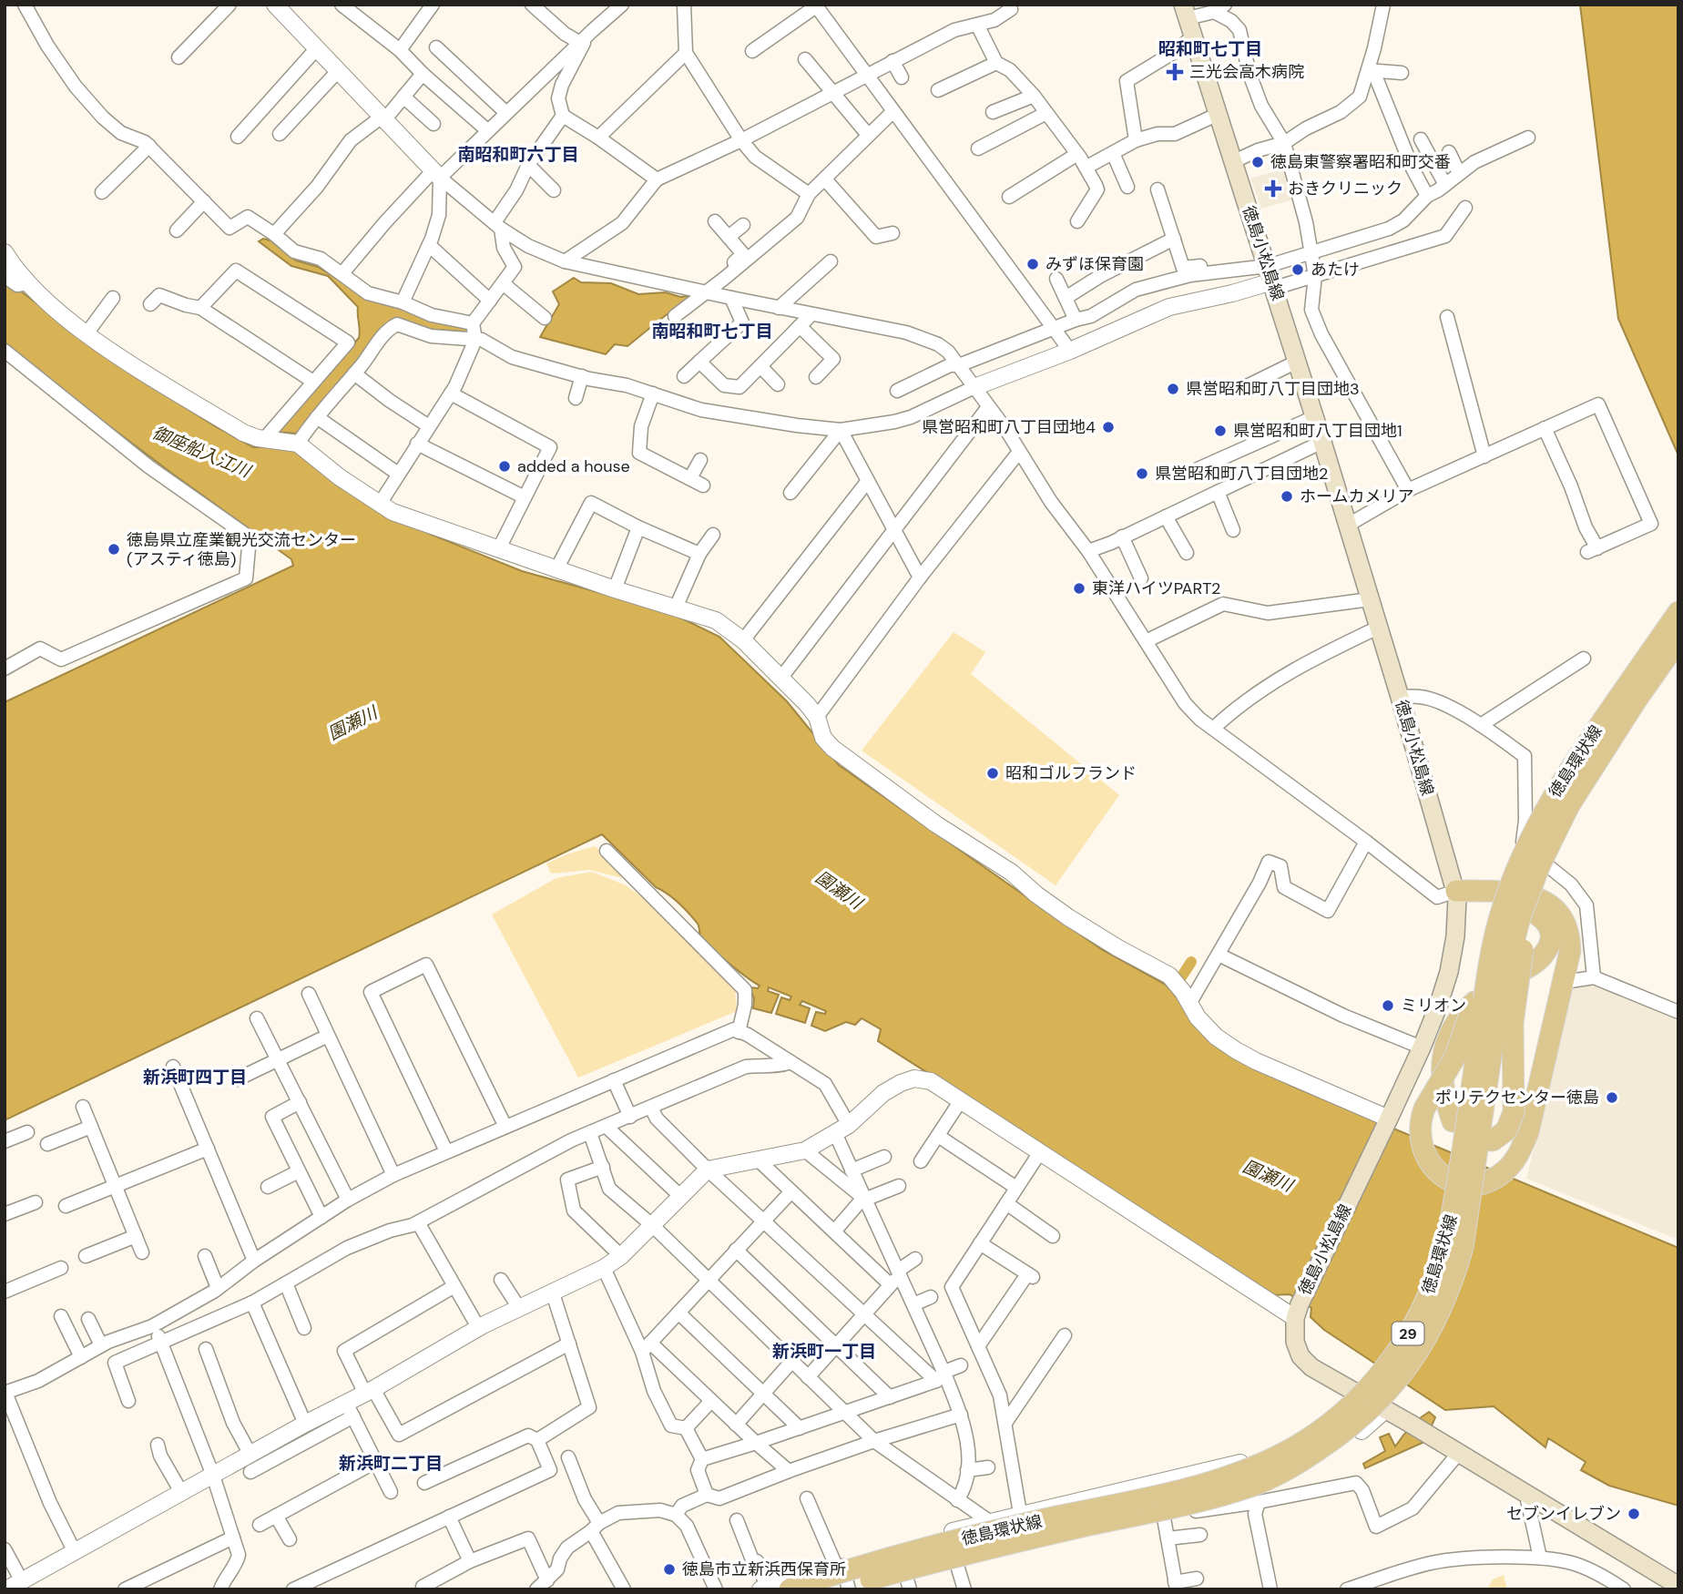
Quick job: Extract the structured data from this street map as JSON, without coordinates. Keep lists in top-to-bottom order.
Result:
{
  "streets": {
    "main road": ["徳島小松島線", "徳島環状線", "29"]
  },
  "districts": [
    "昭和町七丁目",
    "南昭和町六丁目",
    "南昭和町七丁目",
    "新浜町四丁目",
    "新浜町一丁目",
    "新浜町二丁目"
  ],
  "water": ["御座船入江川", "園瀬川"],
  "places": {
    "health": ["三光会高木病院", "おきクリニック"],
    "other": [
      "徳島東警察署昭和町交番",
      "みずほ保育園",
      "あたけ",
      "県営昭和町八丁目団地3",
      "県営昭和町八丁目団地4",
      "県営昭和町八丁目団地1",
      "added a house",
      "県営昭和町八丁目団地2",
      "ホームカメリア",
      "徳島県立産業観光交流センター (アスティ徳島)",
      "東洋ハイツPART2",
      "昭和ゴルフランド",
      "ミリオン",
      "ポリテクセンター徳島",
      "セブンイレブン",
      "徳島市立新浜西保育所"
    ]
  }
}
